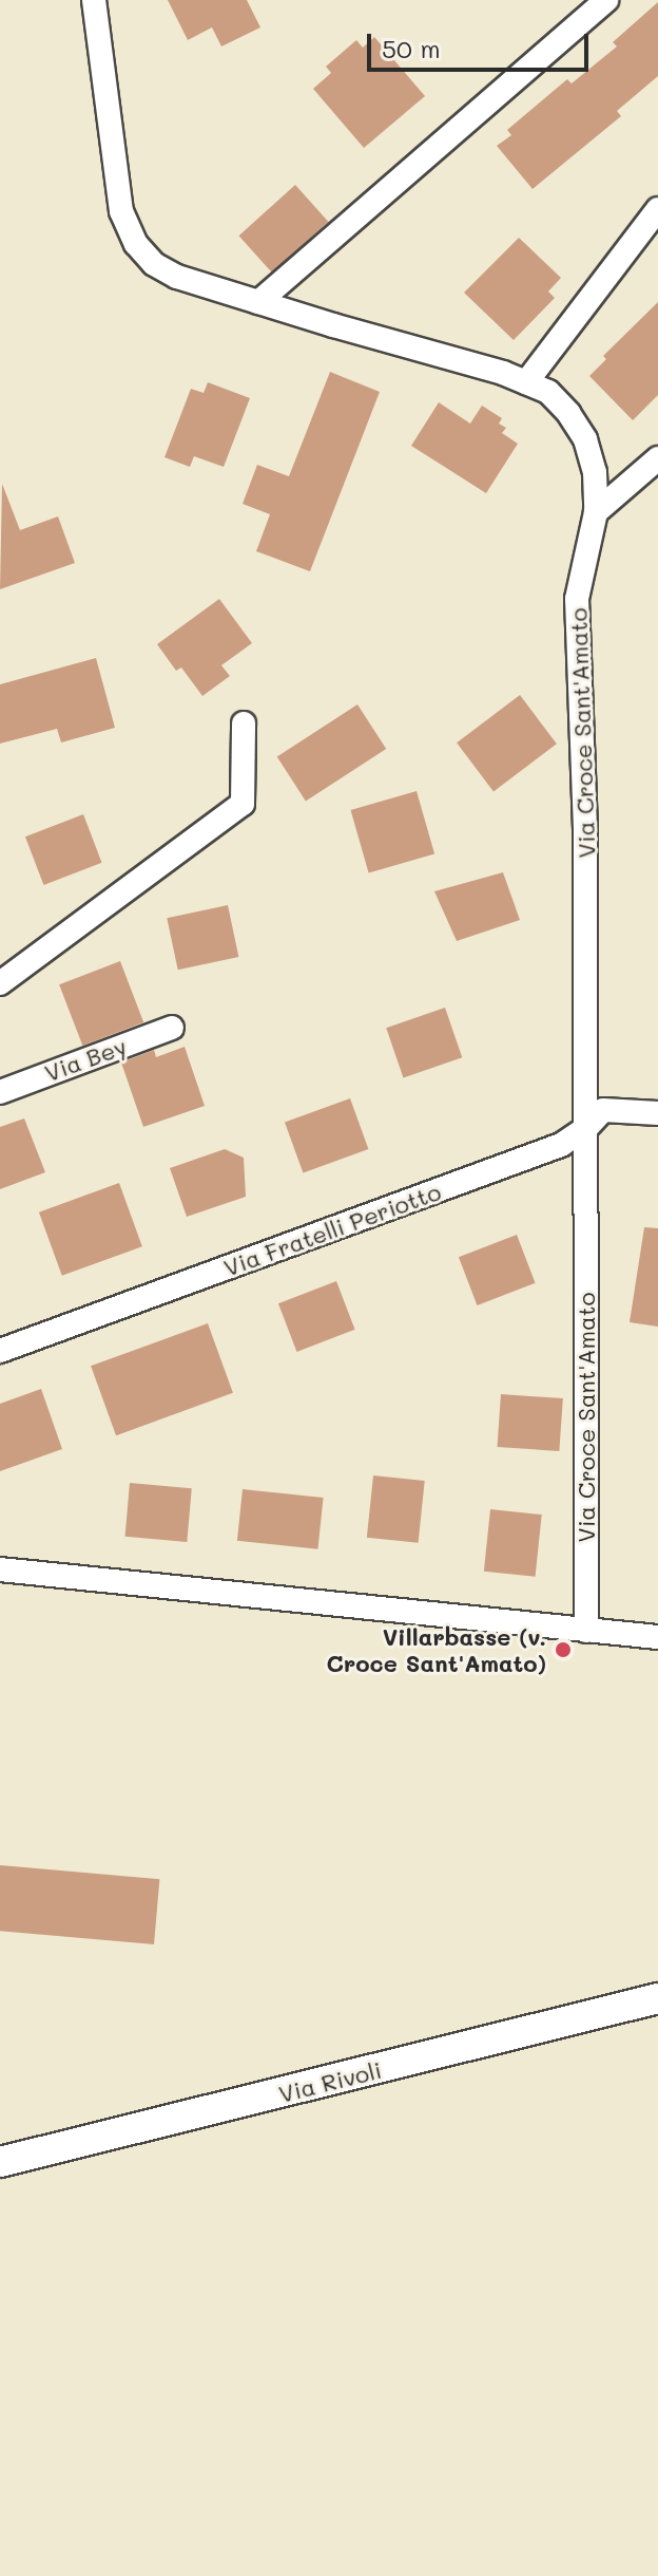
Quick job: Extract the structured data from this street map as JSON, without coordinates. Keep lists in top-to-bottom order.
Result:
{
  "streets": {
    "street": [
      "Via Croce Sant'Amato",
      "Via Bey",
      "Via Fratelli Periotto",
      "Via Rivoli"
    ]
  },
  "crossings": [
    ["Via Croce Sant'Amato", "Via Fratelli Periotto"]
  ],
  "places": ["Villarbasse (v. Croce Sant'Amato)"],
  "scale_bar": "50 m"
}
